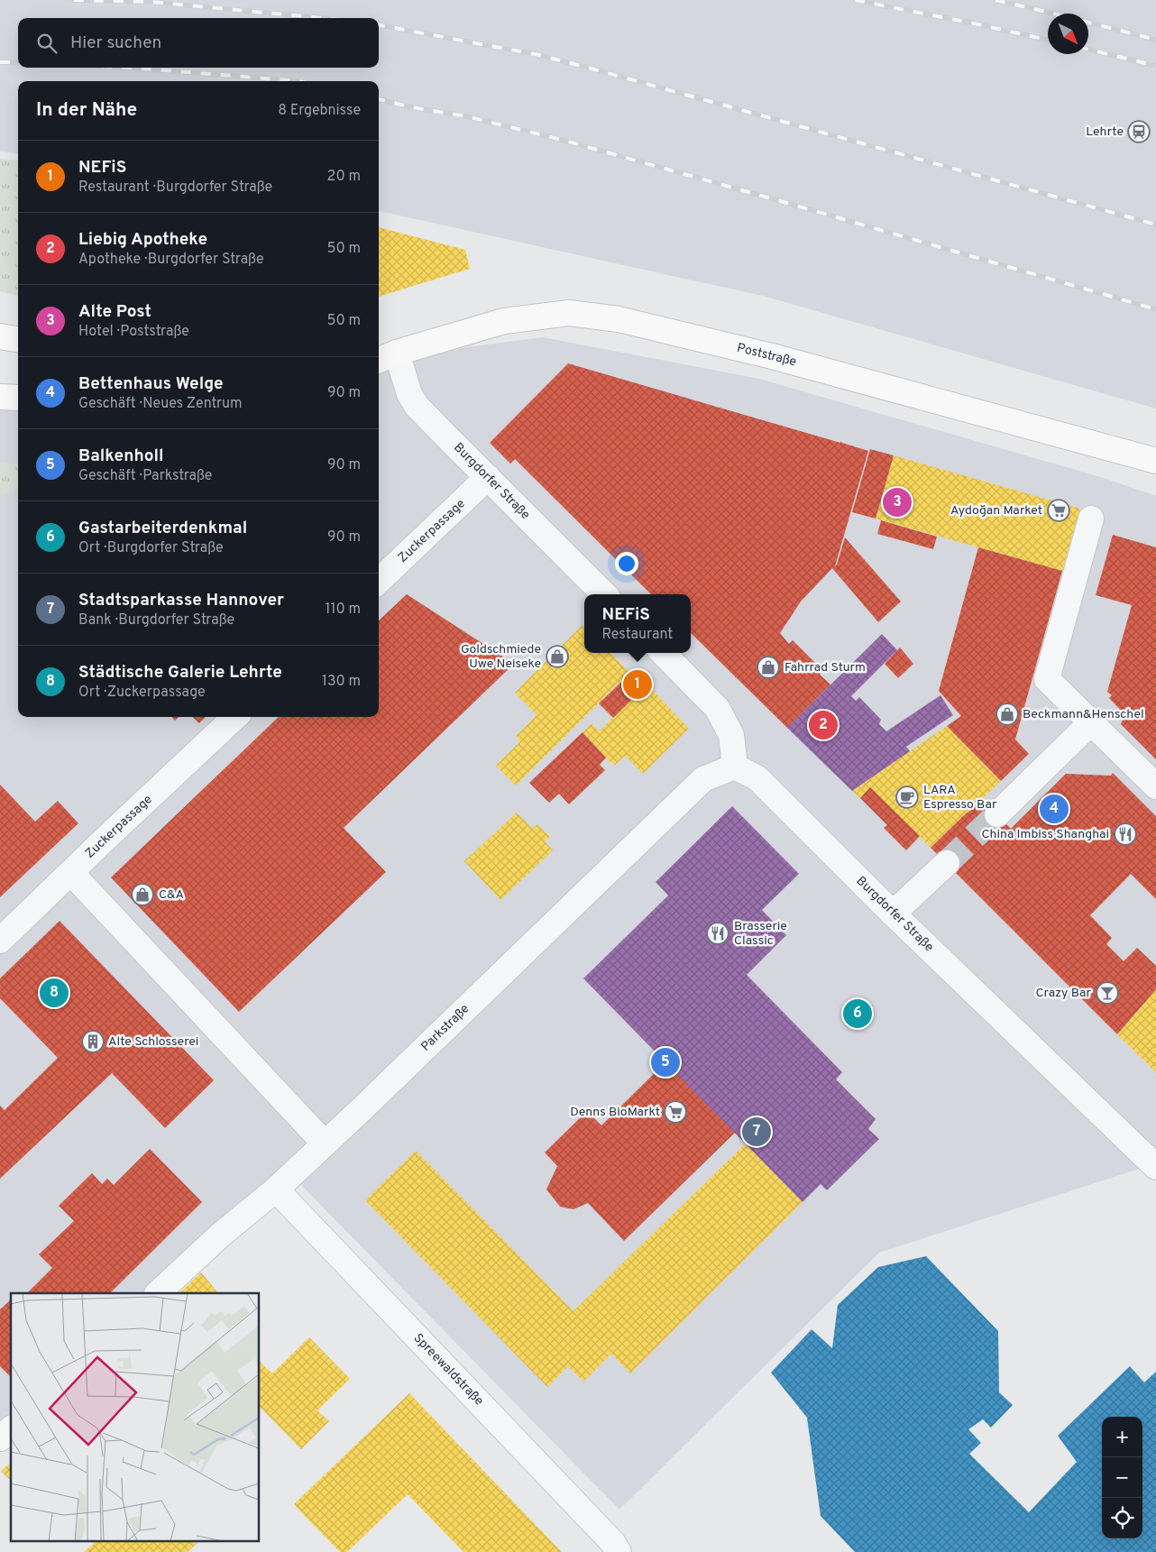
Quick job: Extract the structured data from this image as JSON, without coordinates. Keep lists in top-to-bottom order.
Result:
{
  "streets": {
    "main road": ["Poststraße"],
    "street": [
      "Burgdorfer Straße",
      "Zuckerpassage",
      "Parkstraße",
      "Spreewaldstraße"
    ]
  },
  "crossings": [
    ["Poststraße", "Burgdorfer Straße"],
    ["Burgdorfer Straße", "Zuckerpassage"],
    ["Burgdorfer Straße", "Parkstraße"],
    ["Parkstraße", "Spreewaldstraße"]
  ],
  "places": {
    "station": ["Lehrte"],
    "supermarket": ["Aydoğan Market", "Denns BioMarkt"],
    "shop": [
      "Goldschmiede Uwe Neiseke",
      "Fahrrad Sturm",
      "Beckmann&Henschel",
      "C&A"
    ],
    "cafe": ["LARA Espresso Bar"],
    "restaurant": ["China Imbiss Shanghai", "Brasserie Classic"],
    "bar": ["Crazy Bar"],
    "building": ["Alte Schlosserei"]
  },
  "north": "bottom right",
  "page": {
    "search": "Hier suchen",
    "heading": ["In der Nähe", "8 Ergebnisse"],
    "list": [
      {
        "mark": "1",
        "name": "NEFiS",
        "note": "Restaurant · Burgdorfer Straße",
        "value": "20 m"
      },
      {
        "mark": "2",
        "name": "Liebig Apotheke",
        "note": "Apotheke · Burgdorfer Straße",
        "value": "50 m"
      },
      {
        "mark": "3",
        "name": "Alte Post",
        "note": "Hotel · Poststraße",
        "value": "50 m"
      },
      {
        "mark": "4",
        "name": "Bettenhaus Welge",
        "note": "Geschäft · Neues Zentrum",
        "value": "90 m"
      },
      {
        "mark": "5",
        "name": "Balkenholl",
        "note": "Geschäft · Parkstraße",
        "value": "90 m"
      },
      {
        "mark": "6",
        "name": "Gastarbeiterdenkmal",
        "note": "Ort · Burgdorfer Straße",
        "value": "90 m"
      },
      {
        "mark": "7",
        "name": "Stadtsparkasse Hannover",
        "note": "Bank · Burgdorfer Straße",
        "value": "110 m"
      },
      {
        "mark": "8",
        "name": "Städtische Galerie Lehrte",
        "note": "Ort · Zuckerpassage",
        "value": "130 m"
      }
    ],
    "pins": [
      "3",
      "1",
      "2",
      "4",
      "8",
      "6",
      "5",
      "7"
    ],
    "popup": ["NEFiS", "Restaurant"],
    "map_buttons": ["+", "−"]
  }
}
